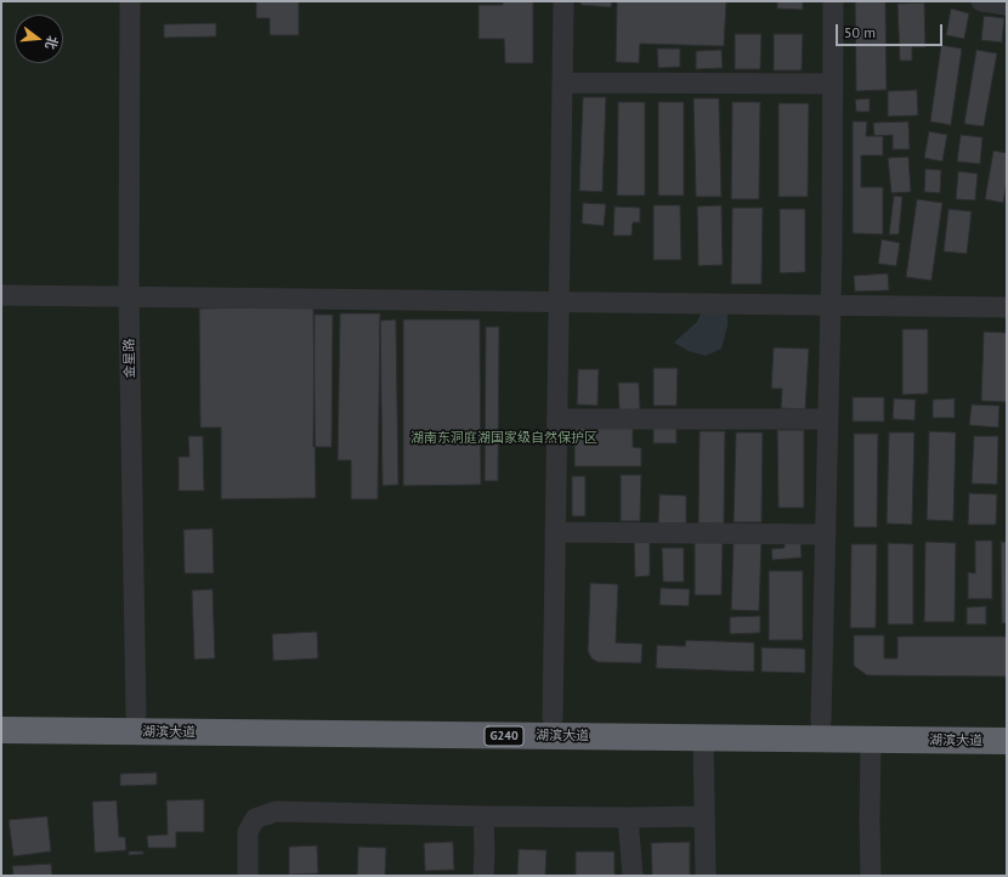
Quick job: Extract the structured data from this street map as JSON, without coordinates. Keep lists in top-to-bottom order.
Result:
{
  "streets": {
    "highway": ["湖滨大道", "G240"],
    "street": ["金星路"]
  },
  "crossings": [
    ["金星路", "湖滨大道"]
  ],
  "parks": ["湖南东洞庭湖国家级自然保护区"],
  "scale_bar": "50 m",
  "north": "right"
}
